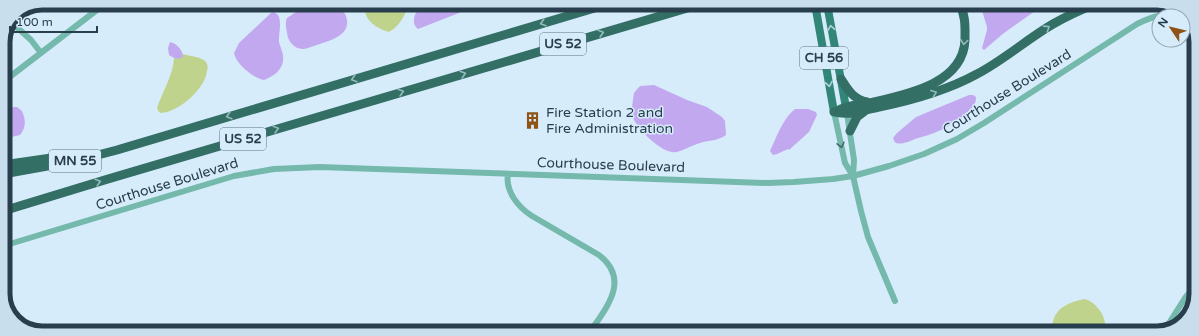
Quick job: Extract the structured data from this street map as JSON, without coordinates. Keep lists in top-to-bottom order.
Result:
{
  "streets": {
    "highway": ["US 52", "MN 55"],
    "main road": ["CH 56"],
    "street": ["Courthouse Boulevard"]
  },
  "crossings": [
    ["US 52", "MN 55"]
  ],
  "places": {
    "building": ["Fire Station 2 and Fire Administration"]
  },
  "scale_bar": "100 m",
  "north": "top left"
}
